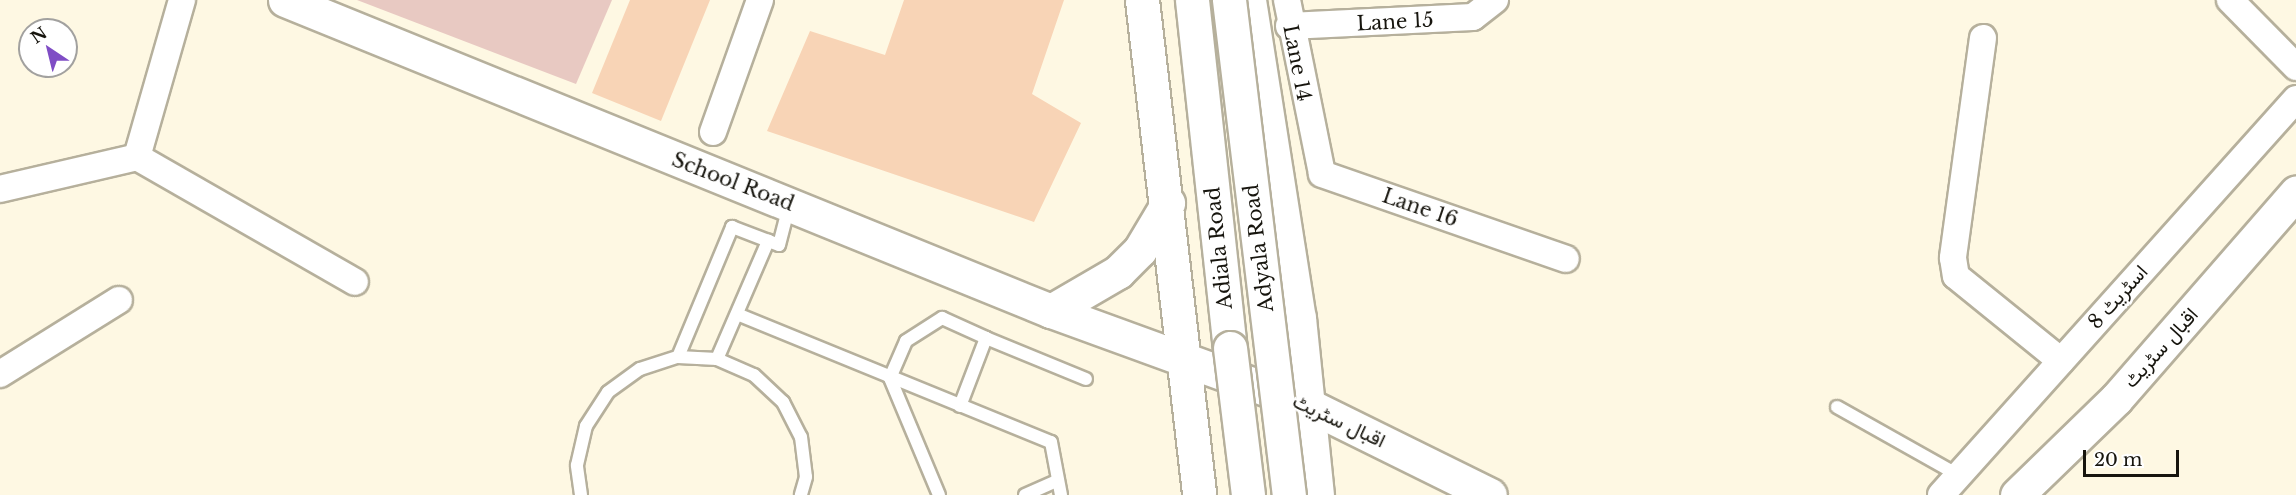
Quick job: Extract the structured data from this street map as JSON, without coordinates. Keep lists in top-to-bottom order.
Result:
{
  "streets": {
    "street": [
      "Lane 15",
      "Lane 14",
      "School Road",
      "Lane 16",
      "Adiala Road",
      "Adyala Road",
      "اسٹریٹ 8",
      "اقبال سٹریٹ"
    ]
  },
  "crossings": [
    ["Lane 15", "Lane 14"],
    ["Lane 14", "Lane 16"],
    ["School Road", "اقبال سٹریٹ"]
  ],
  "scale_bar": "20 m",
  "north": "top left"
}
